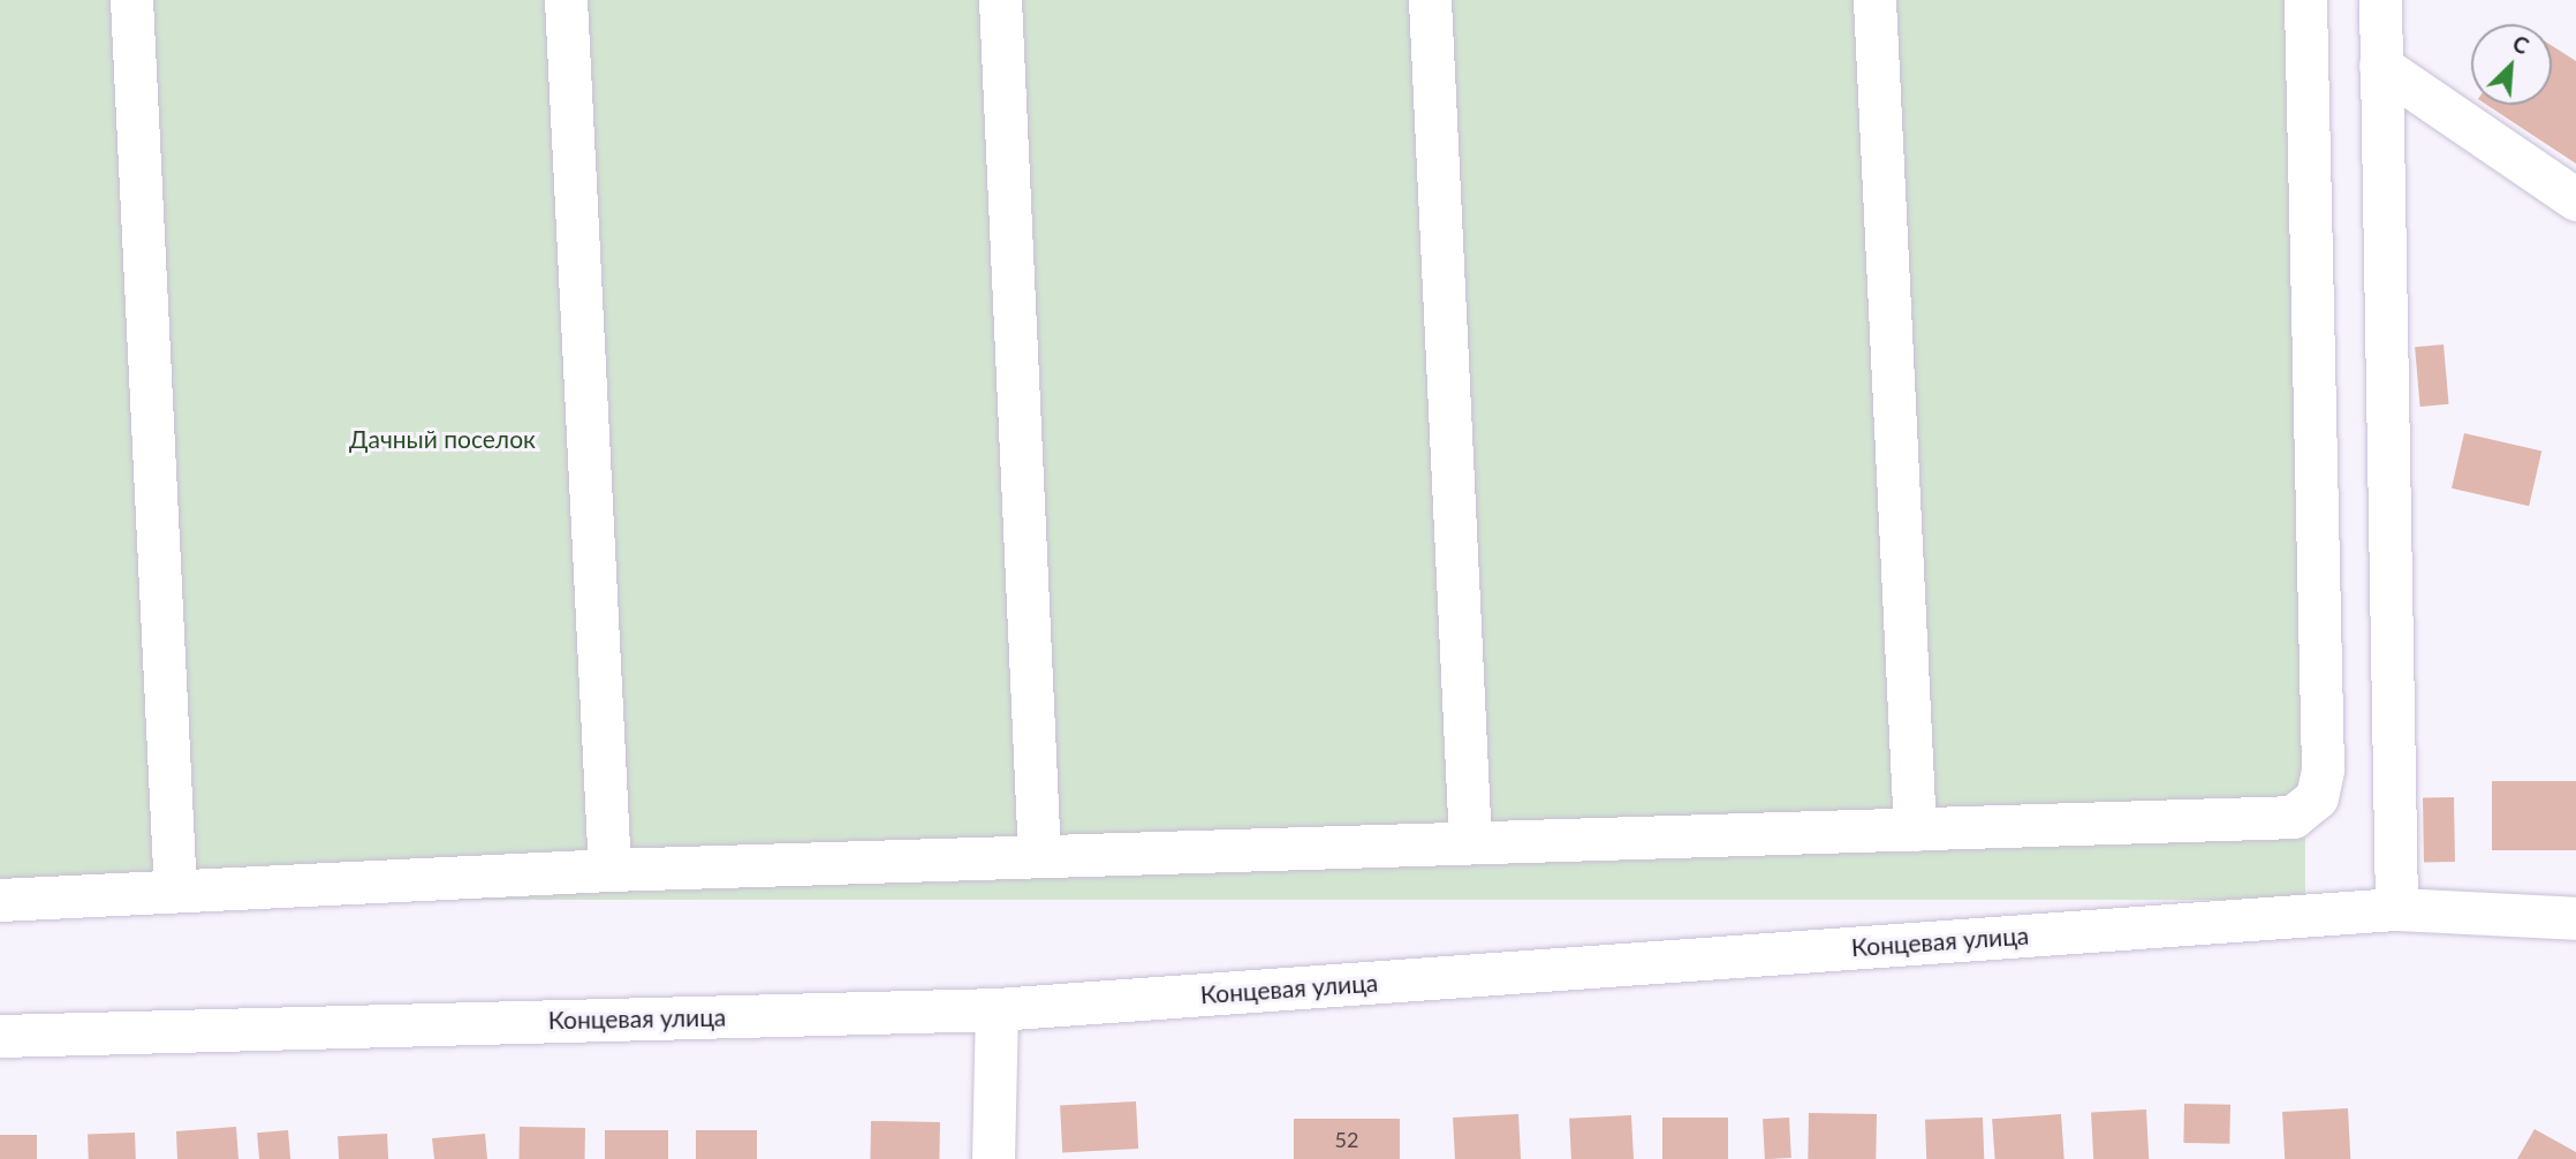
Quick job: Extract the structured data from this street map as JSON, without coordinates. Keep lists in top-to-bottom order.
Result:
{
  "streets": {
    "street": ["Концевая улица"]
  },
  "parks": ["Дачный поселок"],
  "house_numbers": ["52"],
  "north": "top right"
}
